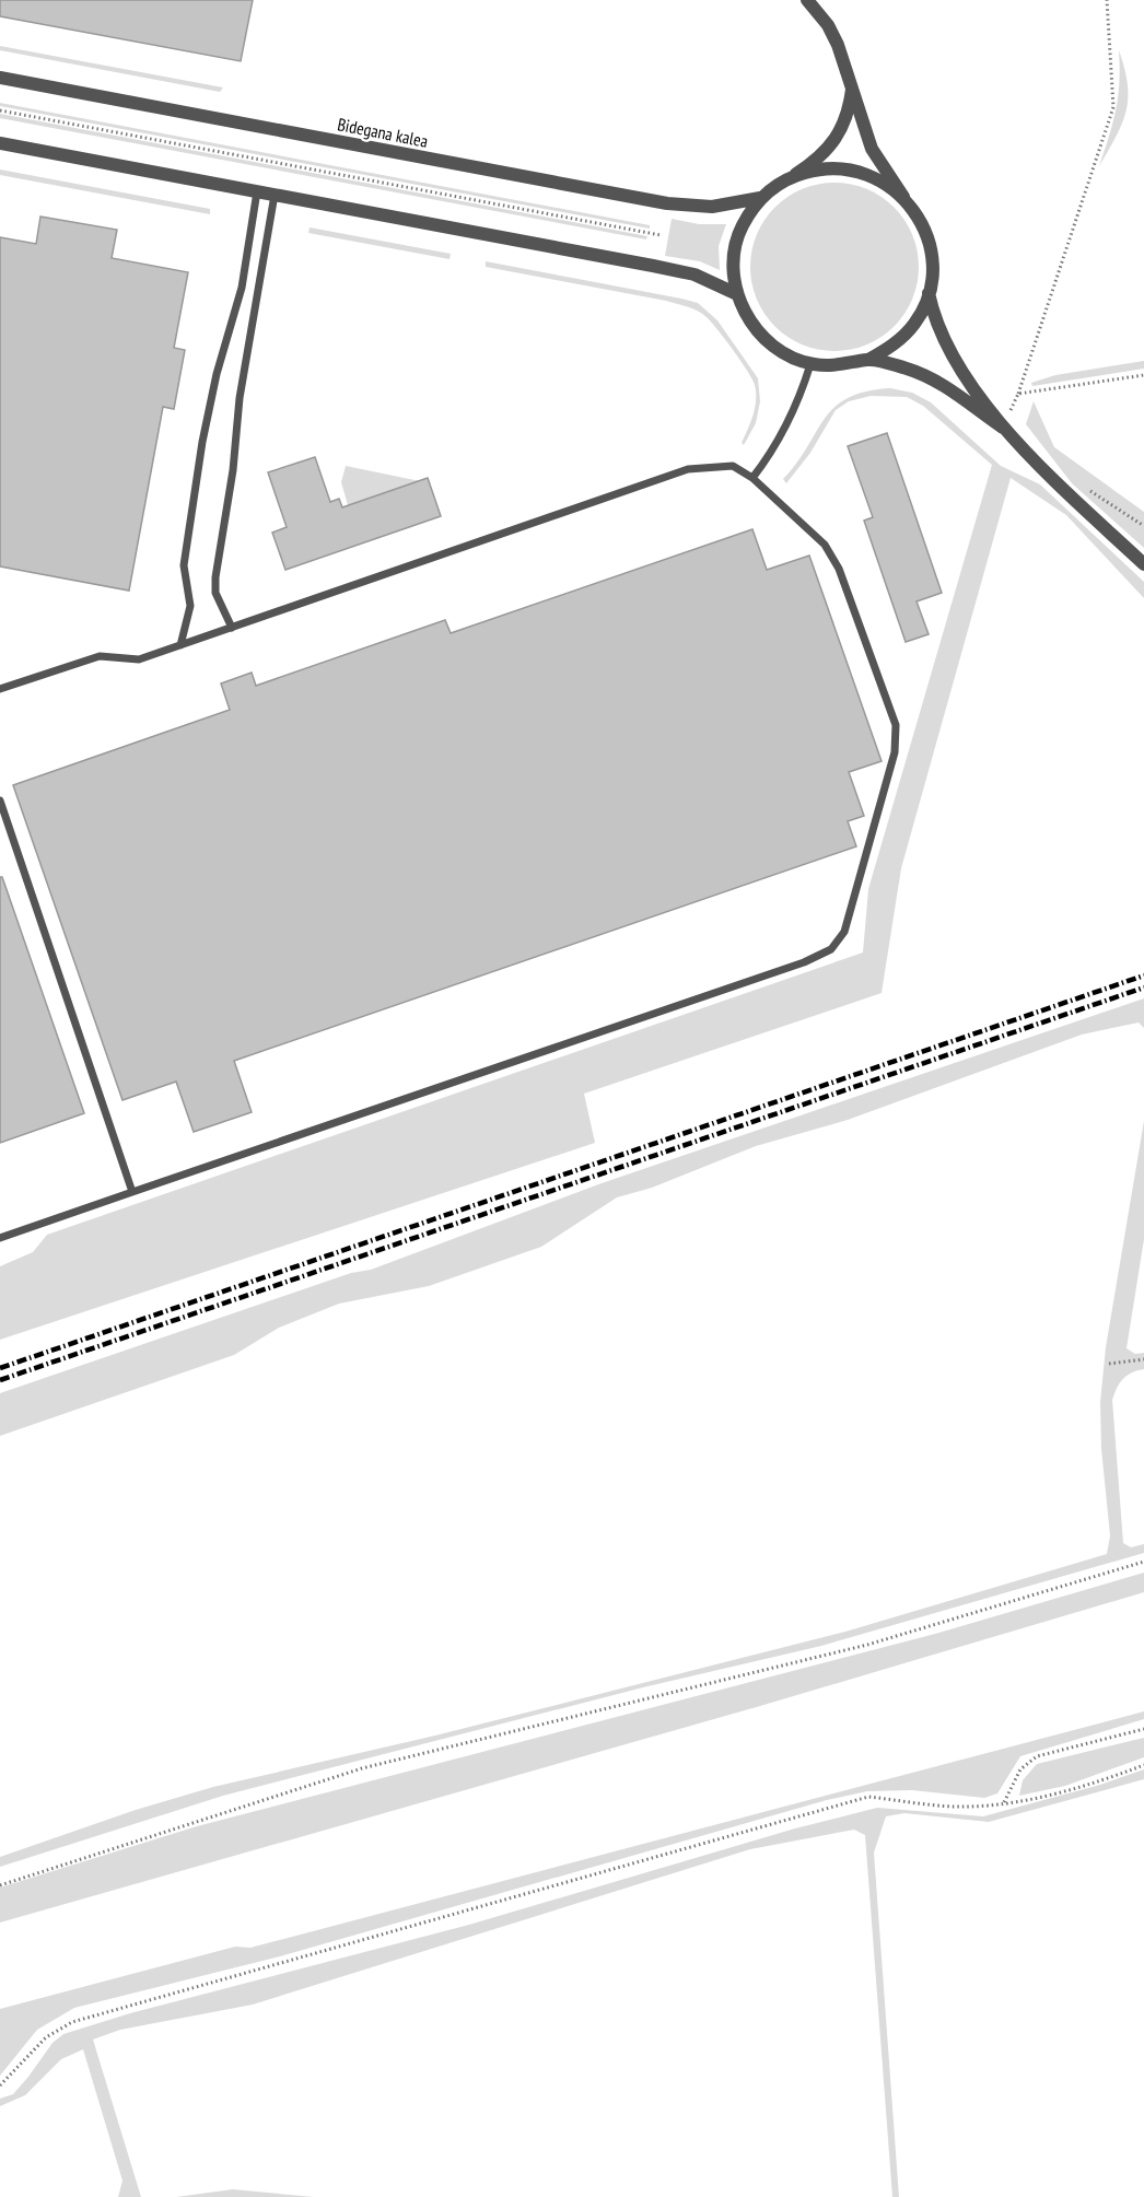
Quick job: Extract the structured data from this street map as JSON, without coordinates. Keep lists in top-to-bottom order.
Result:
{
  "streets": {
    "street": ["Bidegana kalea"]
  }
}
